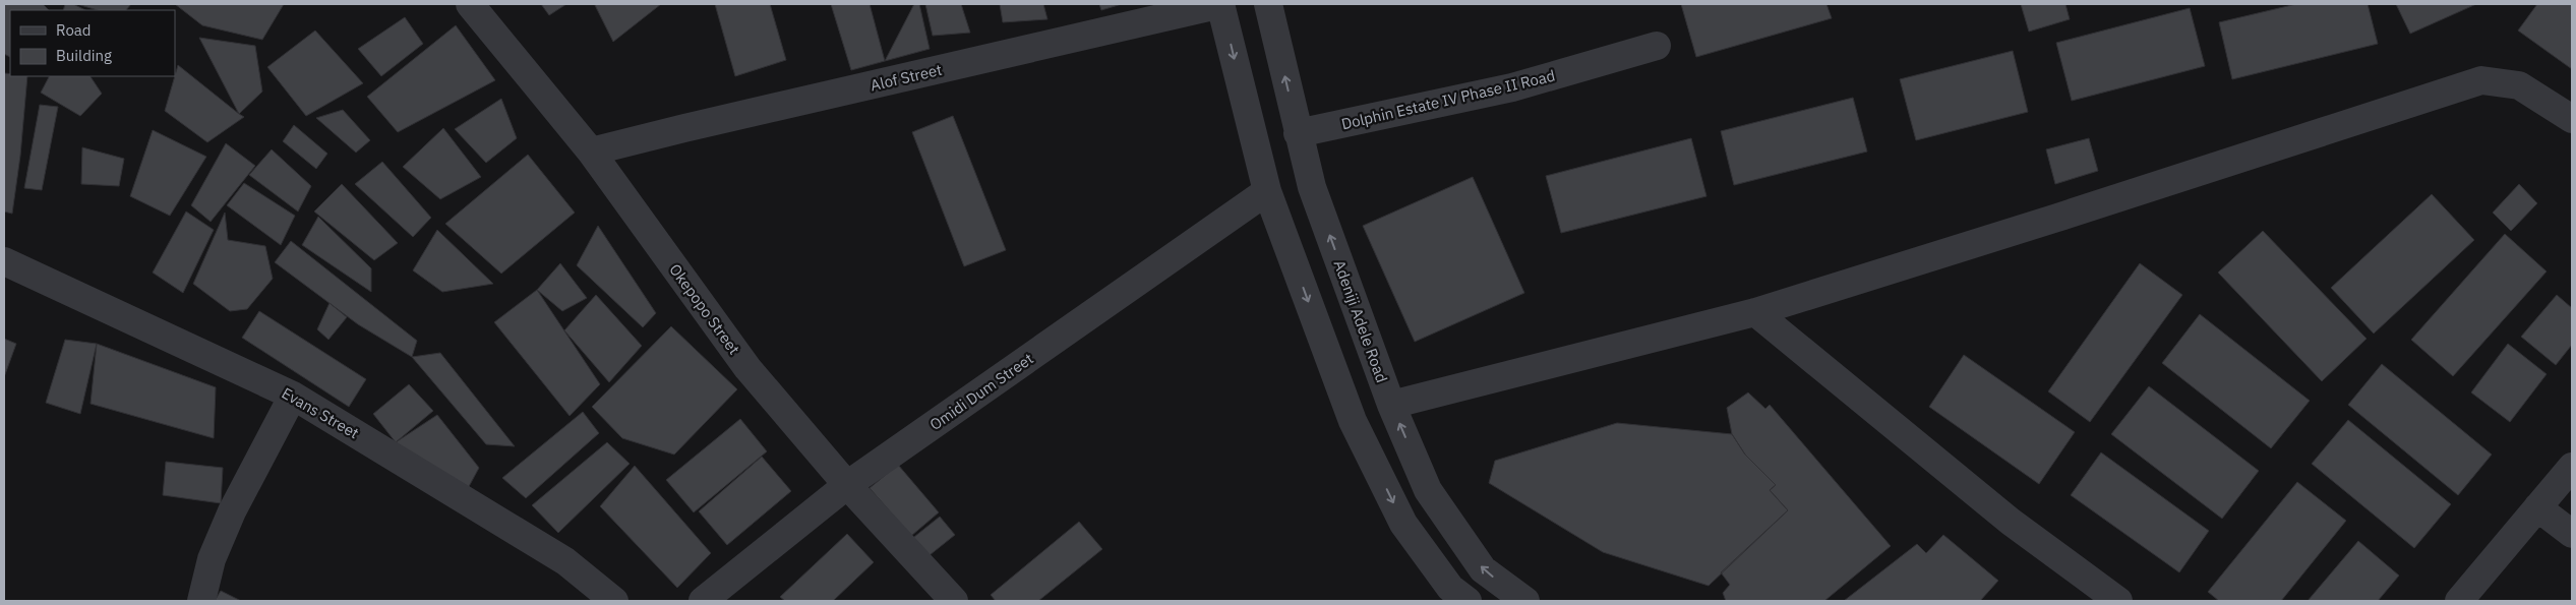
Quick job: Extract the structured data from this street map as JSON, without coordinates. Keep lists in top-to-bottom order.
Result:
{
  "streets": {
    "street": [
      "Alof Street",
      "Dolphin Estate IV Phase II Road",
      "Okepopo Street",
      "Adeniji Adele Road",
      "Omidi Dum Street",
      "Evans Street"
    ]
  },
  "crossings": [
    ["Alof Street", "Okepopo Street"],
    ["Dolphin Estate IV Phase II Road", "Adeniji Adele Road"],
    ["Okepopo Street", "Omidi Dum Street"]
  ],
  "legend": ["Road", "Building"]
}
